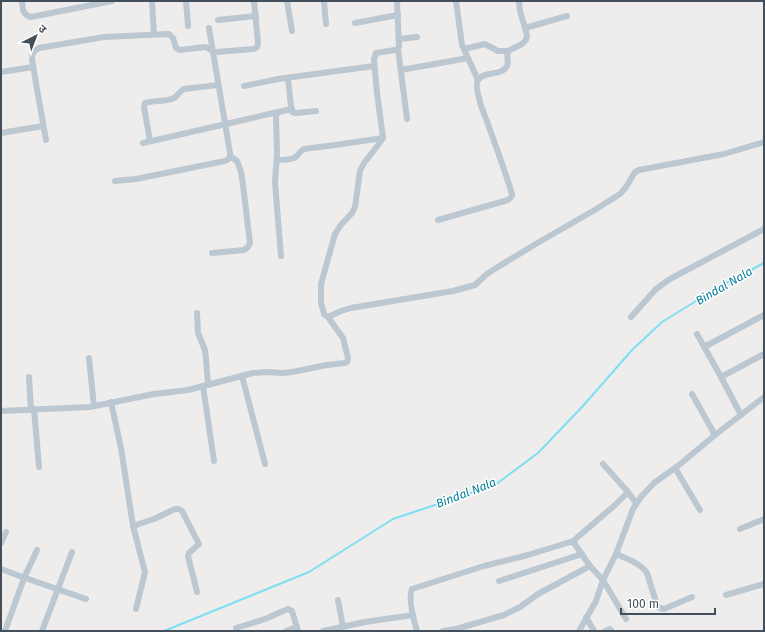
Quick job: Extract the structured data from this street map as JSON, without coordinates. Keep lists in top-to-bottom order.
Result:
{
  "water": ["Bindal Nala"],
  "scale_bar": "100 m",
  "north": "top right"
}
